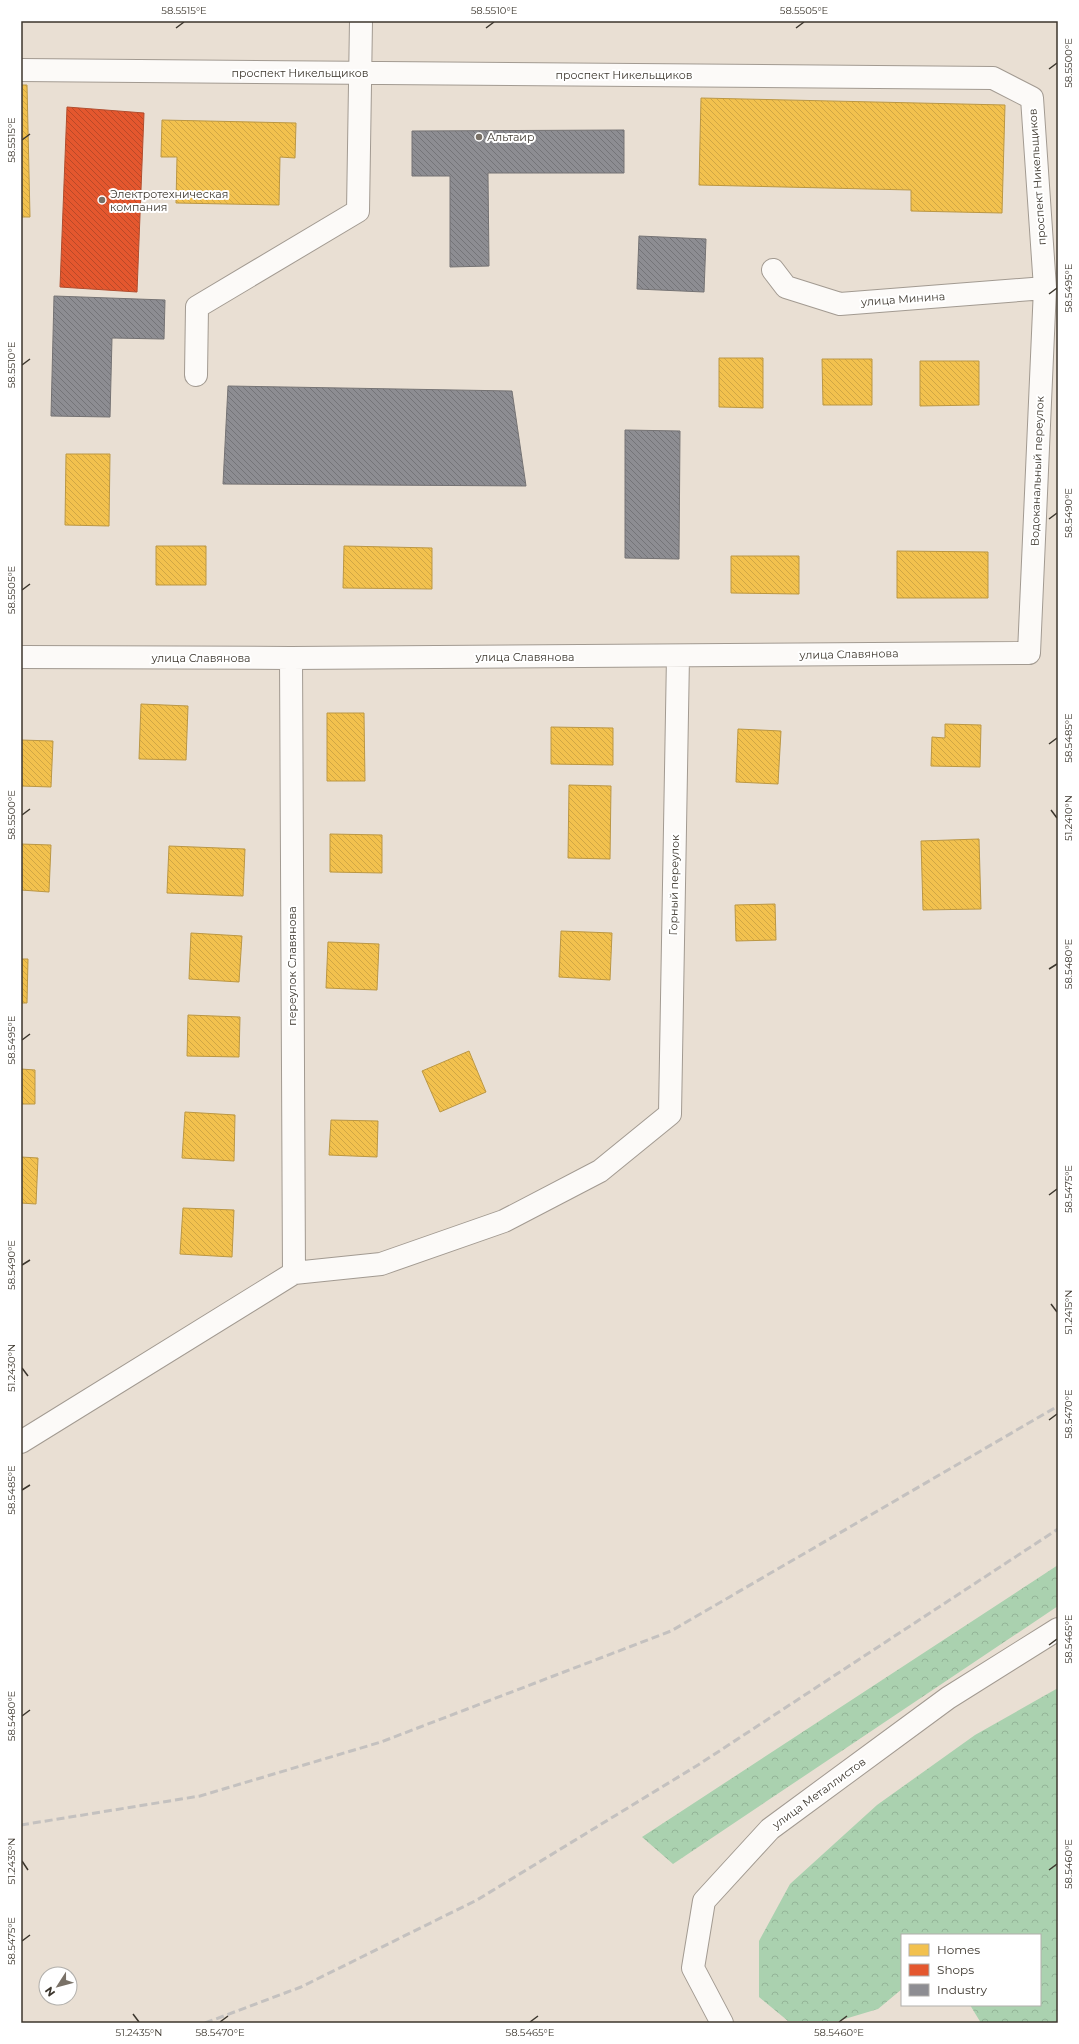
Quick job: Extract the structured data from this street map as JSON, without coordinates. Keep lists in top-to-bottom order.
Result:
{
  "streets": {
    "street": [
      "проспект Никельщиков",
      "улица Минина",
      "Водоканальный переулок",
      "улица Славянова",
      "Горный переулок",
      "переулок Славянова",
      "улица Металлистов"
    ]
  },
  "crossings": [
    ["проспект Никельщиков", "улица Минина"],
    ["проспект Никельщиков", "Водоканальный переулок"],
    ["улица Минина", "Водоканальный переулок"],
    ["Водоканальный переулок", "улица Славянова"],
    ["улица Славянова", "Горный переулок"],
    ["улица Славянова", "переулок Славянова"],
    ["Горный переулок", "переулок Славянова"]
  ],
  "places": ["Альтаир", "Электротехническая компания"],
  "legend": ["Homes", "Shops", "Industry"],
  "north": "bottom left",
  "coordinates": [
    "58.5515°E",
    "58.5510°E",
    "58.5505°E",
    "58.5500°E",
    "58.5495°E",
    "58.5490°E",
    "58.5485°E",
    "51.2410°N",
    "58.5480°E",
    "58.5475°E",
    "51.2415°N",
    "51.2430°N",
    "58.5470°E",
    "58.5465°E",
    "51.2435°N",
    "58.5460°E"
  ]
}
